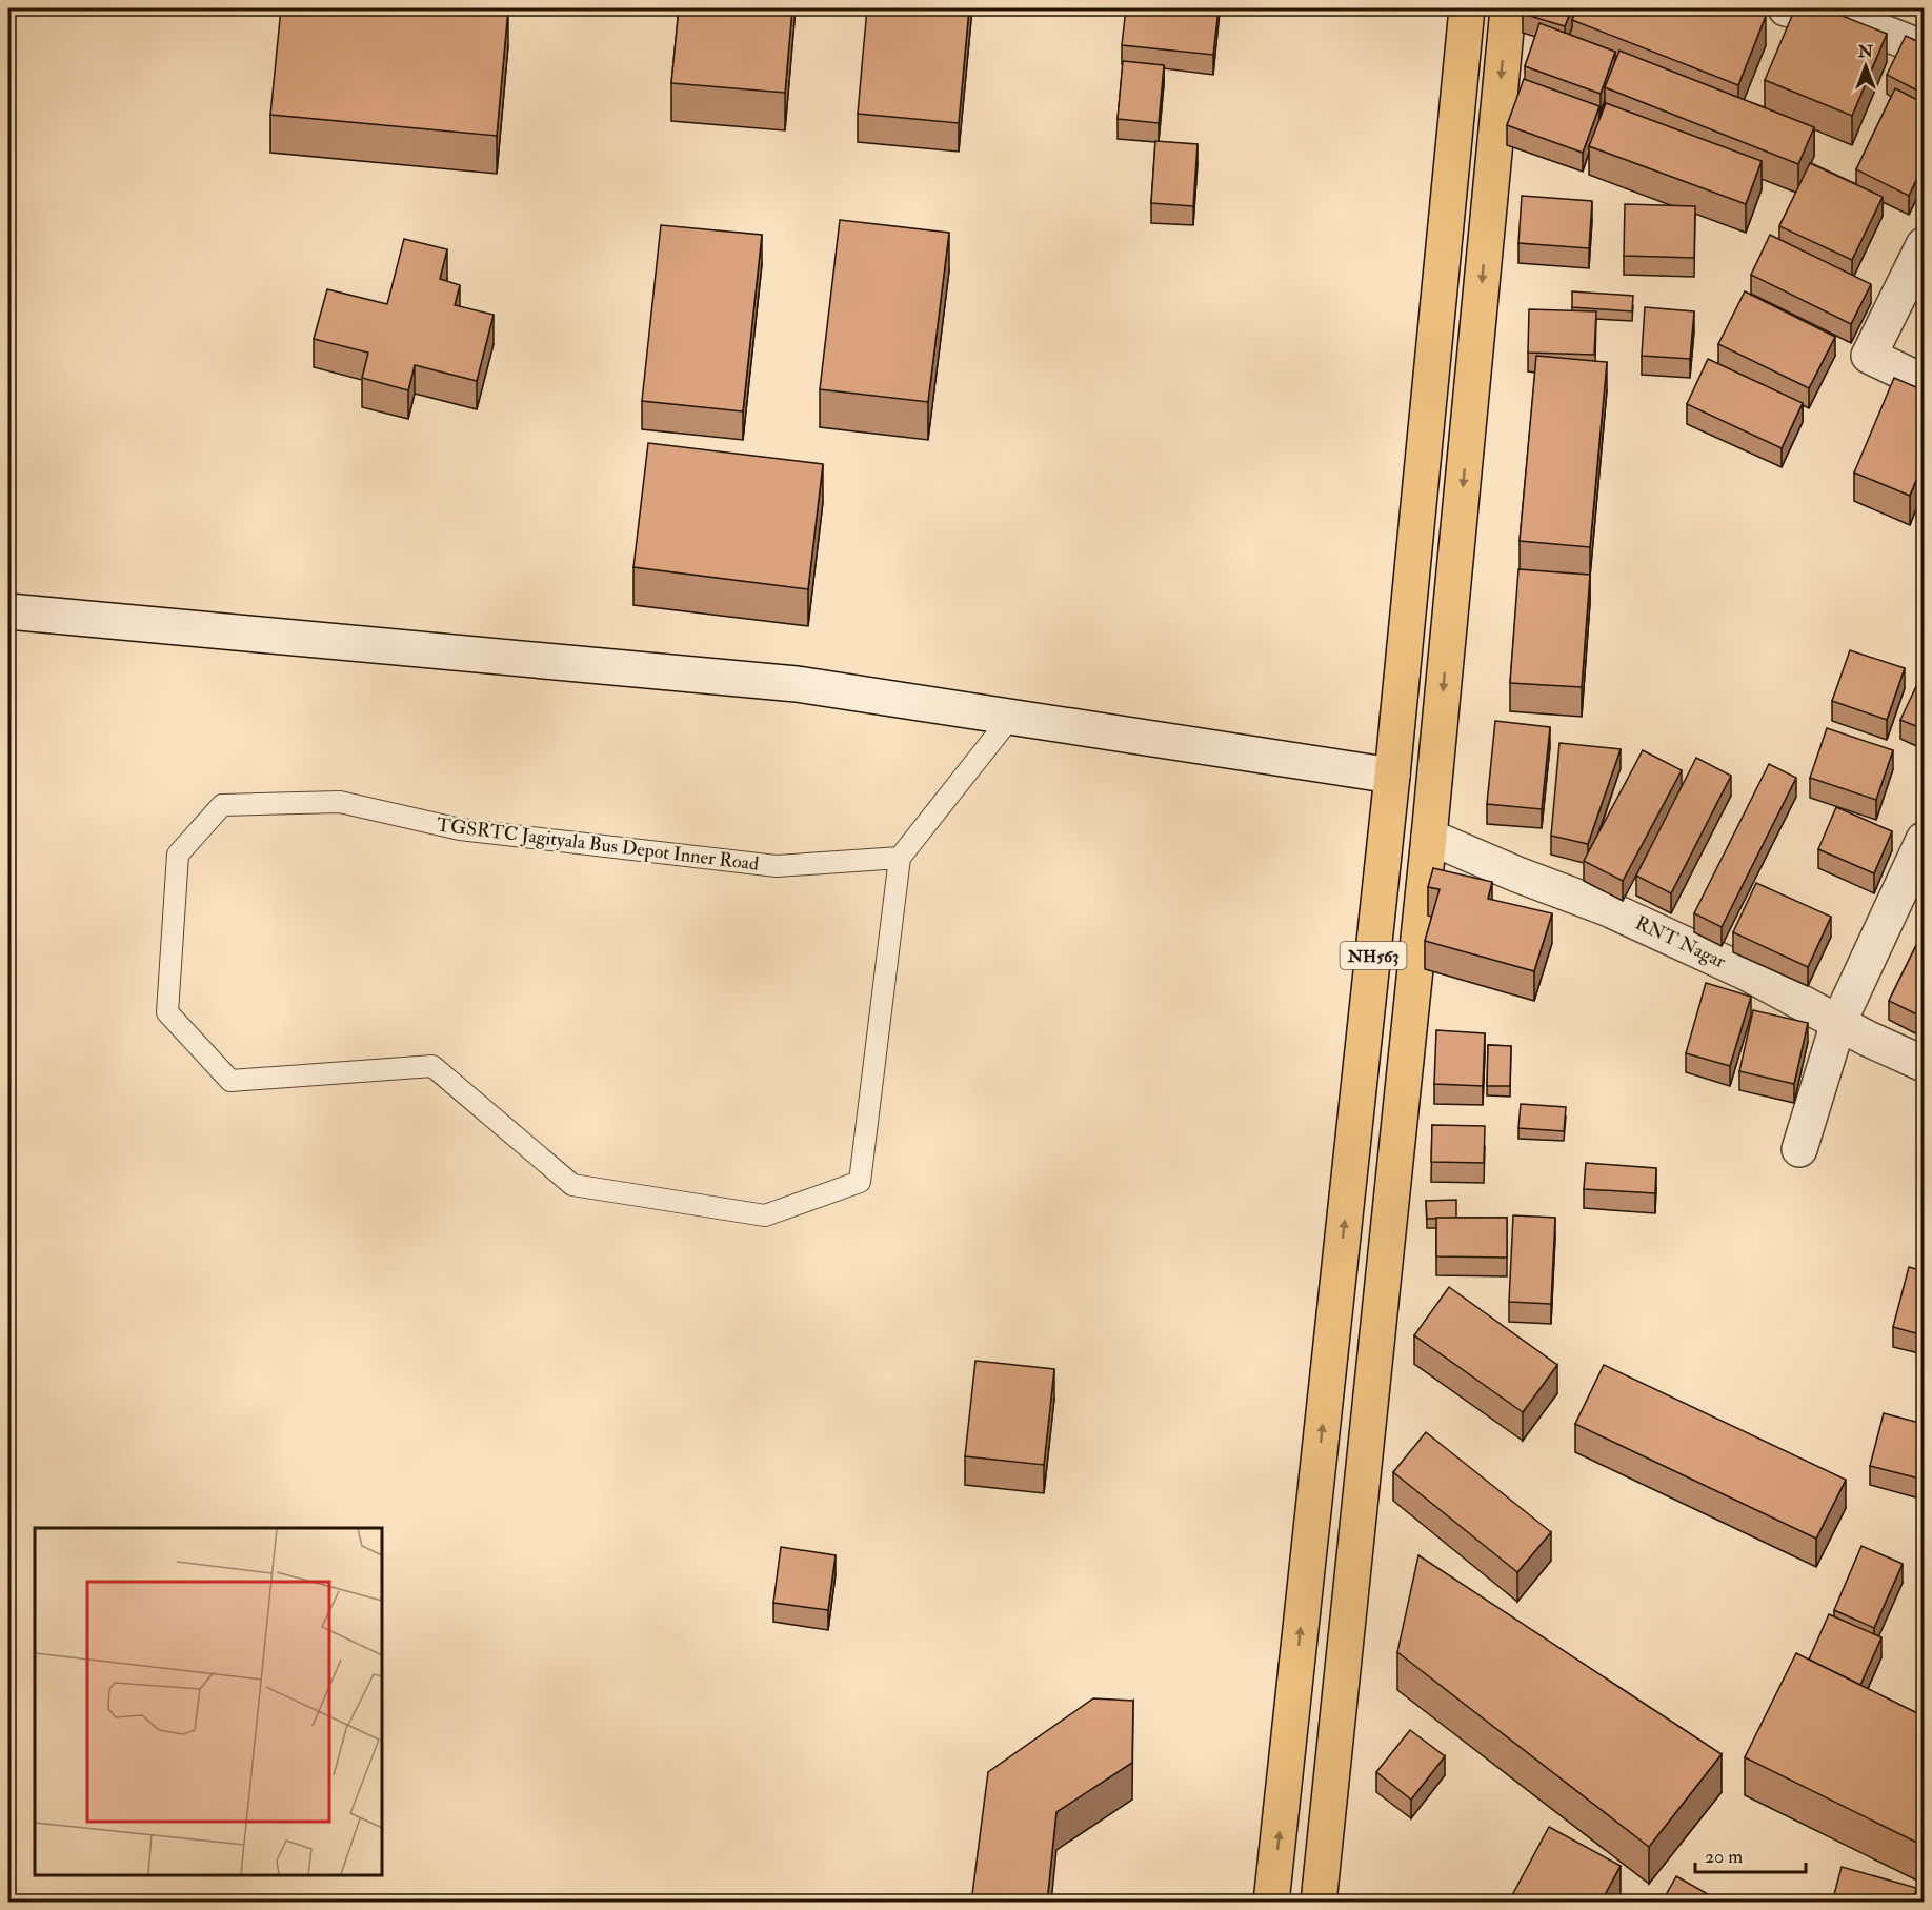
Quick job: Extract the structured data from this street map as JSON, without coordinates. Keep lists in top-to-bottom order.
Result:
{
  "streets": {
    "highway": ["NH563"],
    "street": ["RNT Nagar"],
    "lane": ["TGSRTC Jagityala Bus Depot Inner Road"]
  },
  "crossings": [
    ["RNT Nagar", "NH563"]
  ],
  "scale_bar": "20 m",
  "north": "top"
}
